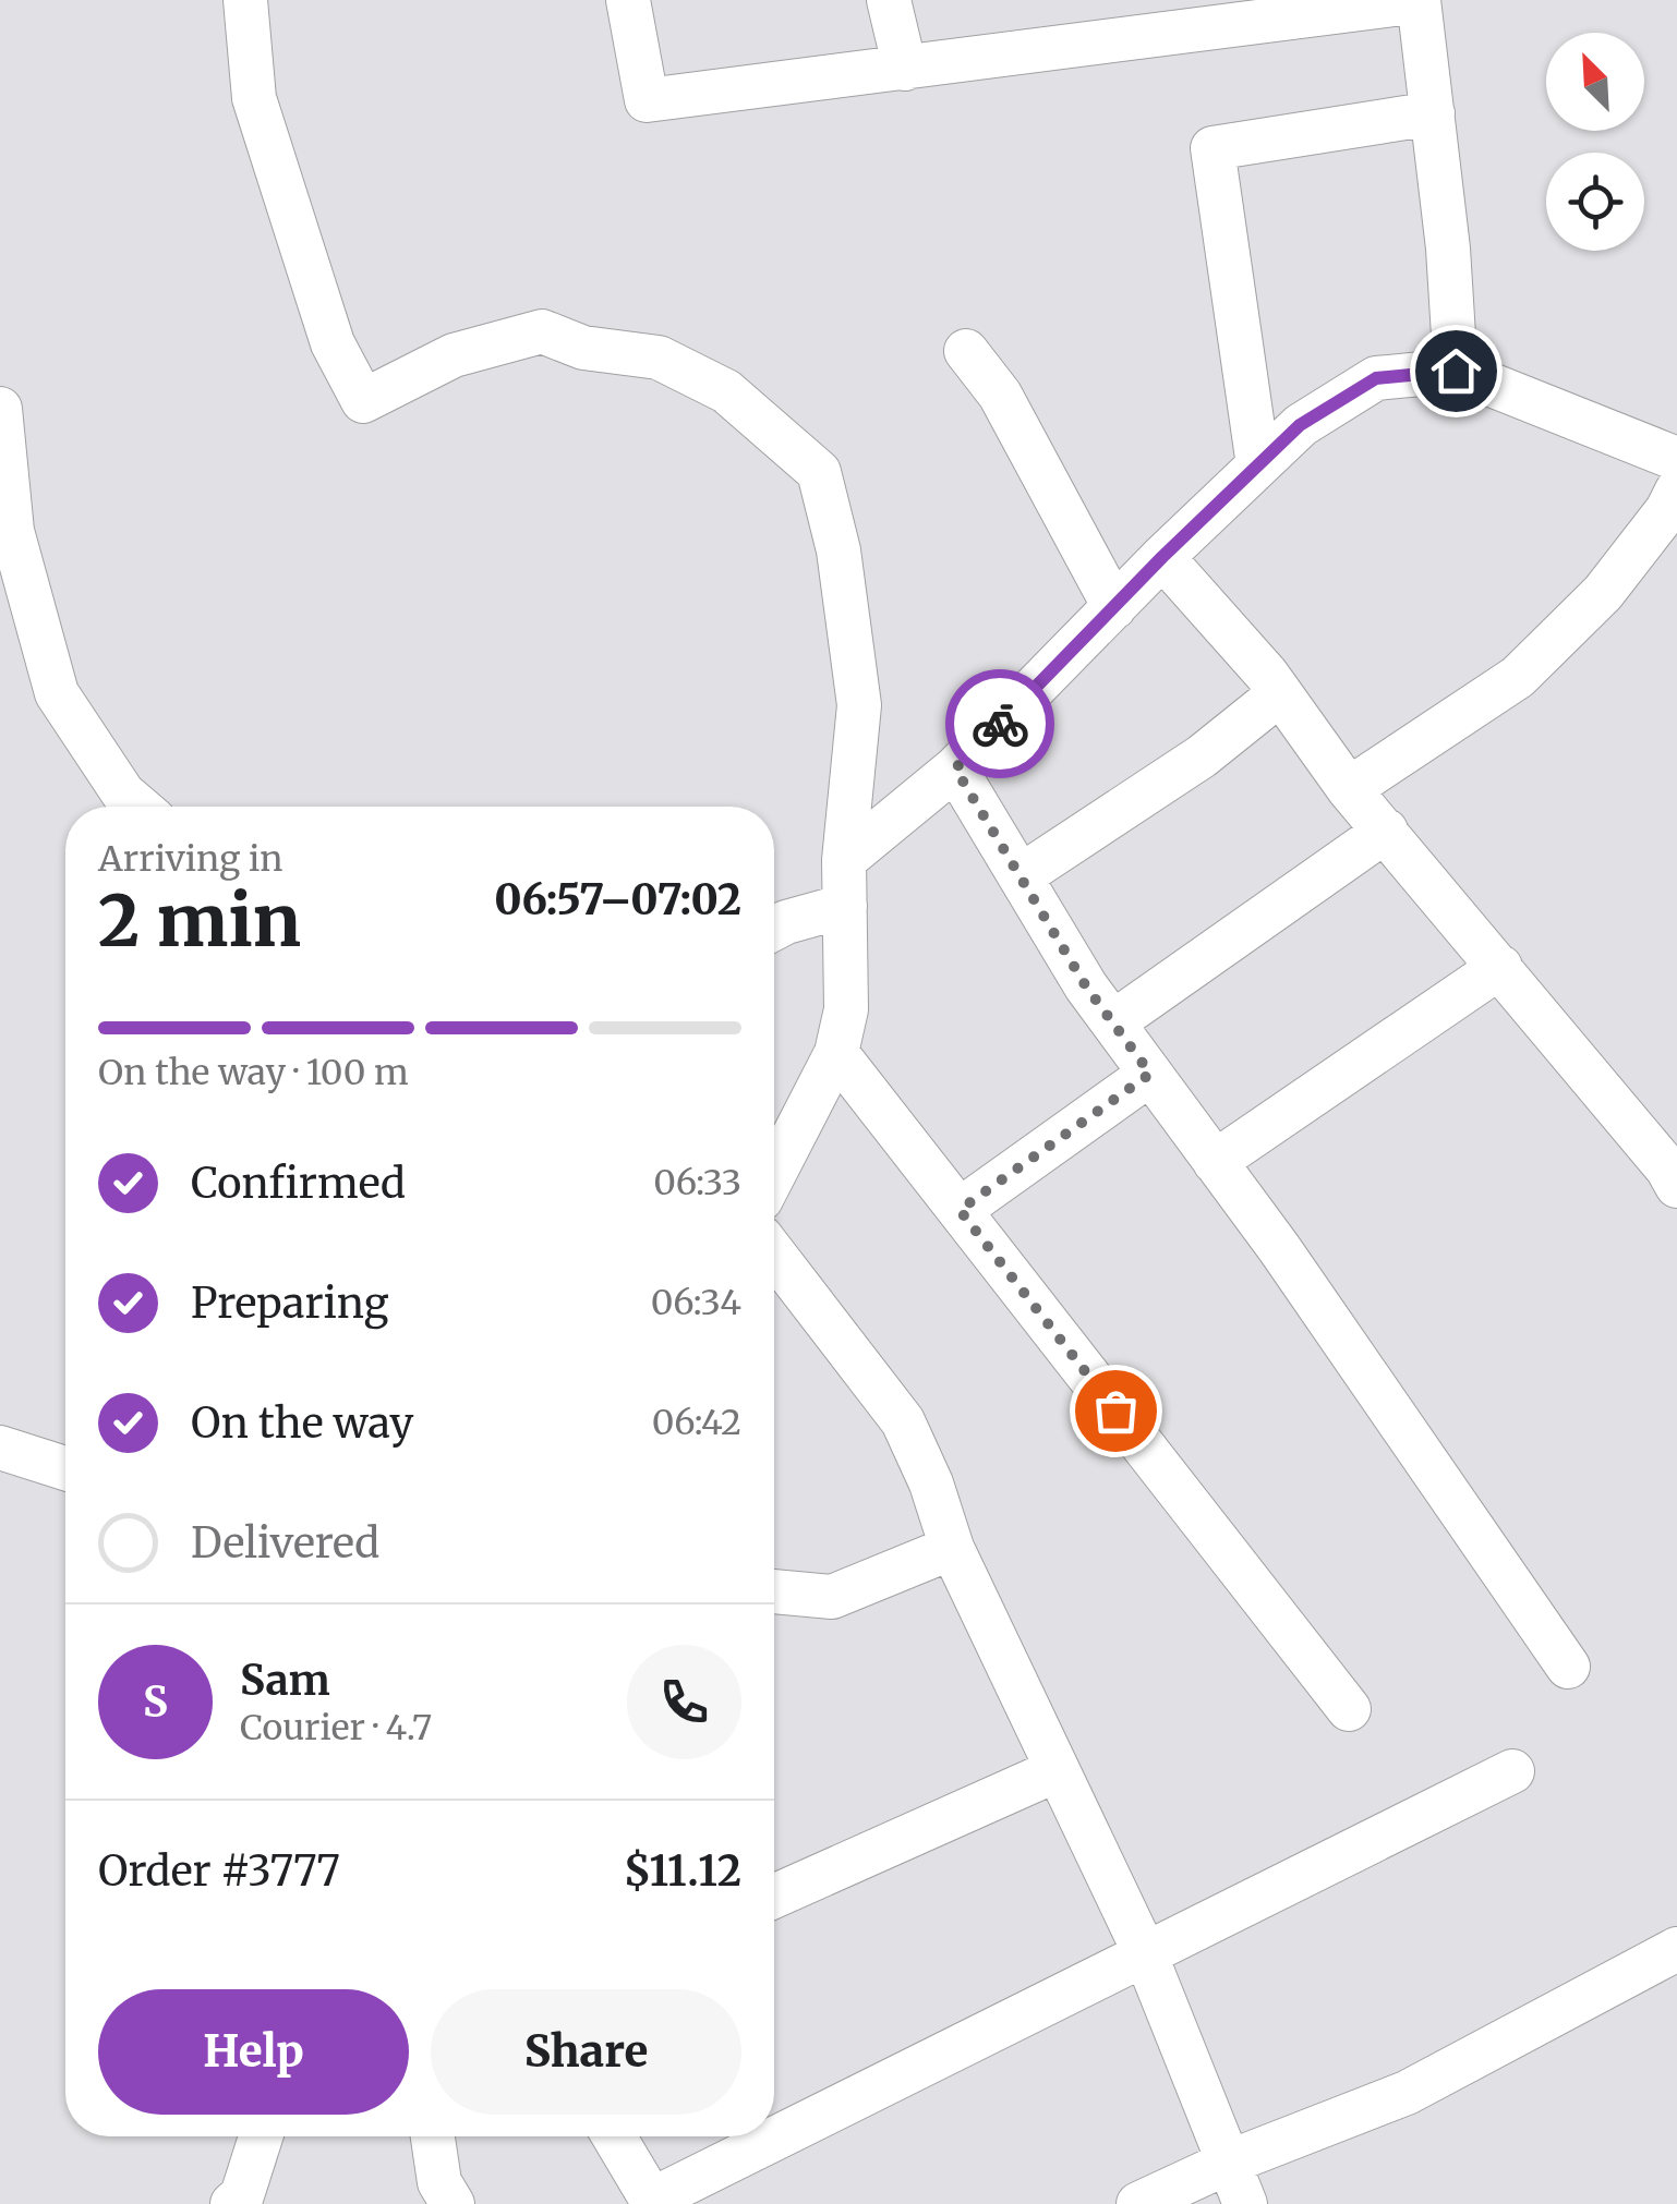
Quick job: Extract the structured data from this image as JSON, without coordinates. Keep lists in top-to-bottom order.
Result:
{
  "north": "top left",
  "page": {
    "heading": ["2 min", "Arriving in", "06:57–07:02"],
    "panel": [
      "Sam",
      "Courier · 4.7",
      "Order #3777",
      "$11.12"
    ],
    "bar": "On the way · 100 m",
    "list": [
      ["Confirmed", "06:33"],
      ["Preparing", "06:34"],
      ["On the way", "06:42"],
      "Delivered"
    ],
    "round": "S",
    "buttons": ["Help", "Share"]
  }
}
